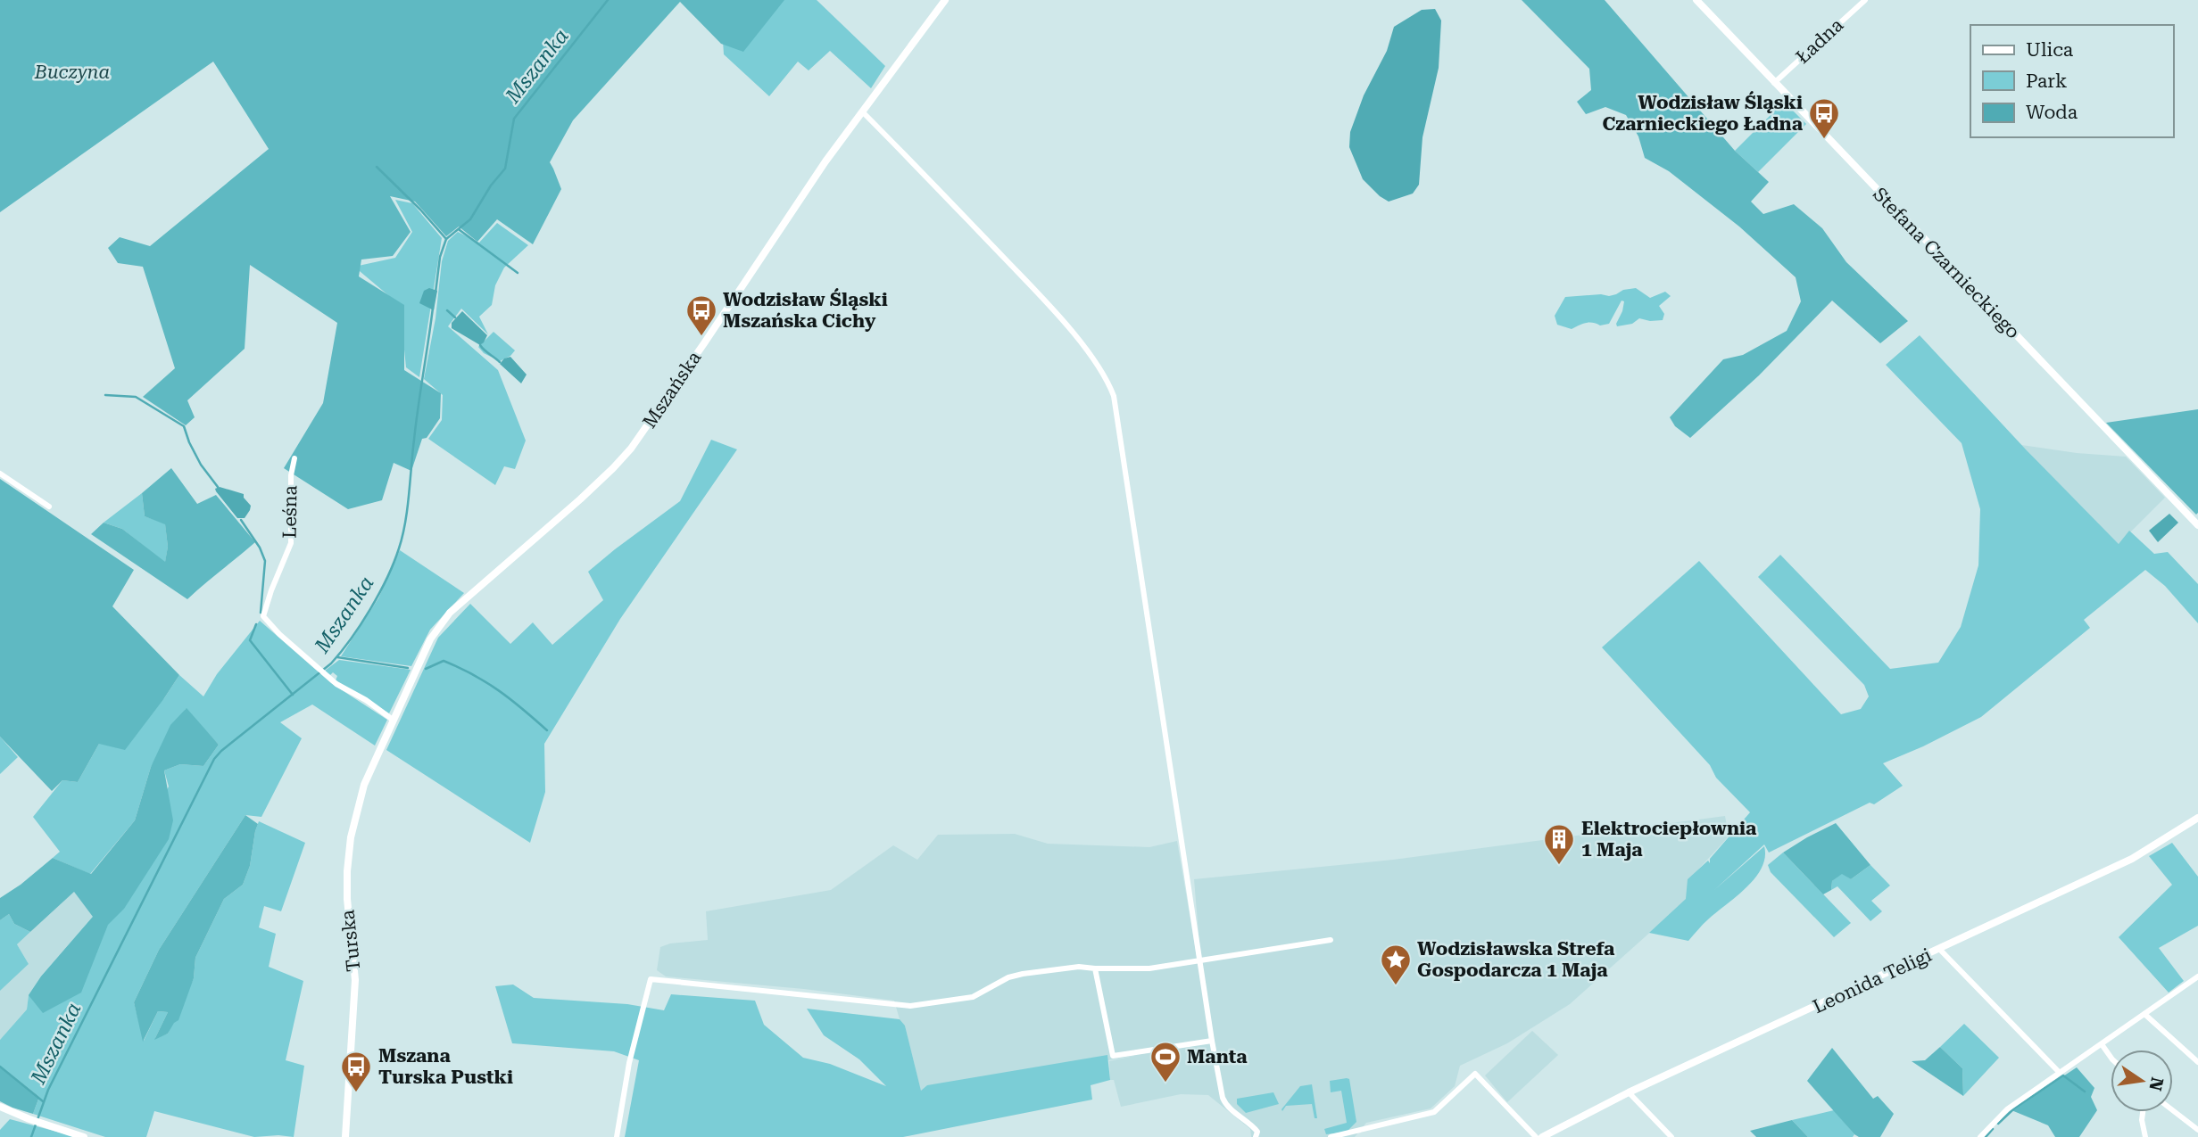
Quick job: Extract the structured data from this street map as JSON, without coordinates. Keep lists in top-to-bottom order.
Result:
{
  "streets": {
    "street": [
      "Ładna",
      "Stefana Czarnieckiego",
      "Mszańska",
      "Leśna",
      "Turska",
      "Leonida Teligi"
    ]
  },
  "crossings": [
    ["Ładna", "Stefana Czarnieckiego"],
    ["Mszańska", "Leśna"],
    ["Mszańska", "Turska"]
  ],
  "water": ["Mszanka"],
  "parks": ["Buczyna"],
  "places": {
    "bus stop": ["Wodzisław Śląski Czarnieckiego Ładna", "Wodzisław Śląski Mszańska Cichy", "Mszana Turska Pustki"],
    "building": ["Elektrociepłownia 1 Maja"],
    "place": ["Wodzisławska Strefa Gospodarcza 1 Maja"],
    "sports": ["Manta"]
  },
  "legend": ["Ulica", "Park", "Woda"],
  "north": "right"
}
